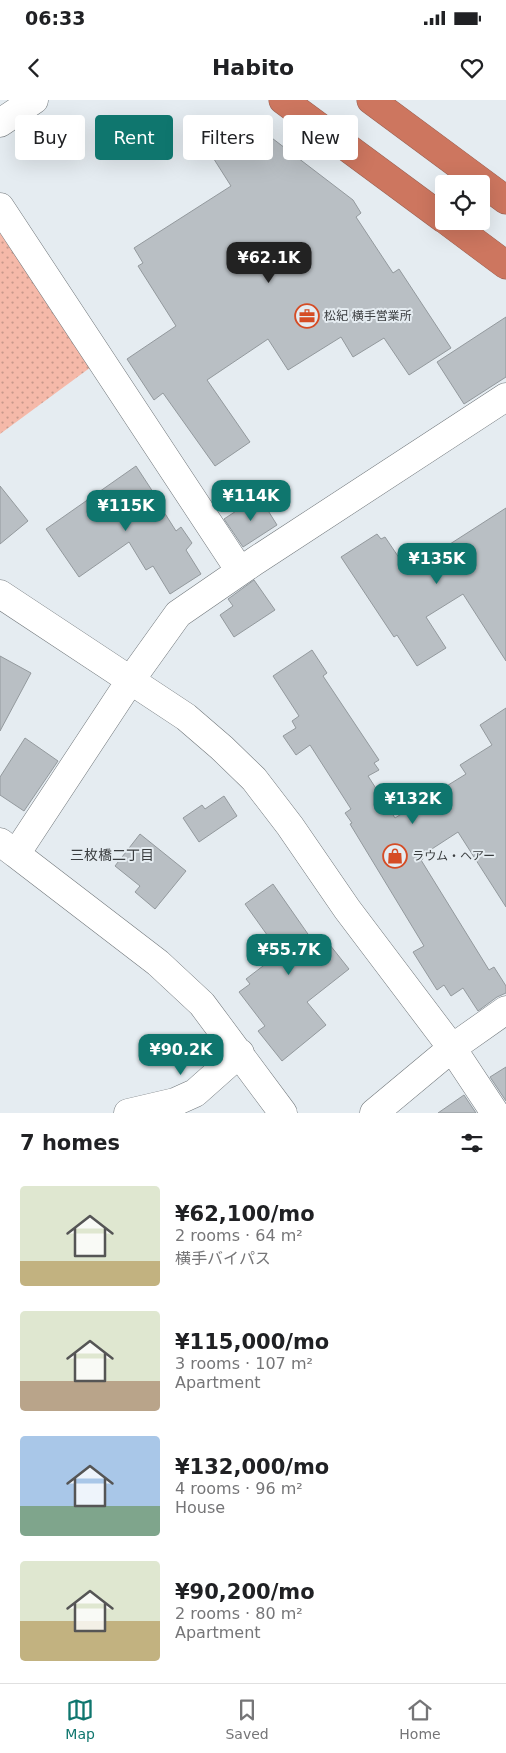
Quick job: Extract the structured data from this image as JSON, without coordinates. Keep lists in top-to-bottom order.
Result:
{
  "districts": ["三枚橋二丁目"],
  "places": {
    "office": ["松紀 横手営業所"],
    "shop": ["ラウム・ヘアー"]
  },
  "page": {
    "status": "06:33",
    "header": "Habito",
    "chip": [
      "Buy",
      "Rent",
      "Filters",
      "New"
    ],
    "price": [
      "¥62.1K",
      "¥114K",
      "¥115K",
      "¥135K",
      "¥132K",
      "¥55.7K",
      "¥90.2K"
    ],
    "heading": "7 homes",
    "list": [
      {
        "name": "¥62,100/mo",
        "note": "2 rooms · 64 m² · 横手バイパス"
      },
      {
        "name": "¥115,000/mo",
        "note": "3 rooms · 107 m² · Apartment"
      },
      {
        "name": "¥132,000/mo",
        "note": "4 rooms · 96 m² · House"
      },
      {
        "name": "¥90,200/mo",
        "note": "2 rooms · 80 m² · Apartment"
      }
    ],
    "tabs": ["Map", "Saved", "Home"]
  }
}
